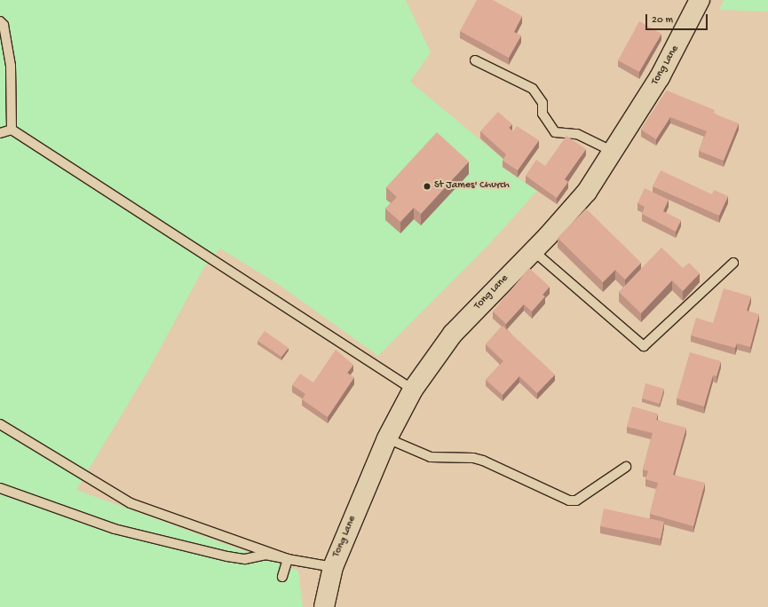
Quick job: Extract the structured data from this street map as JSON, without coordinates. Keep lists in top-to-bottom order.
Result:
{
  "streets": {
    "street": ["Tong Lane"]
  },
  "places": ["St James' Church"],
  "scale_bar": "20 m"
}
